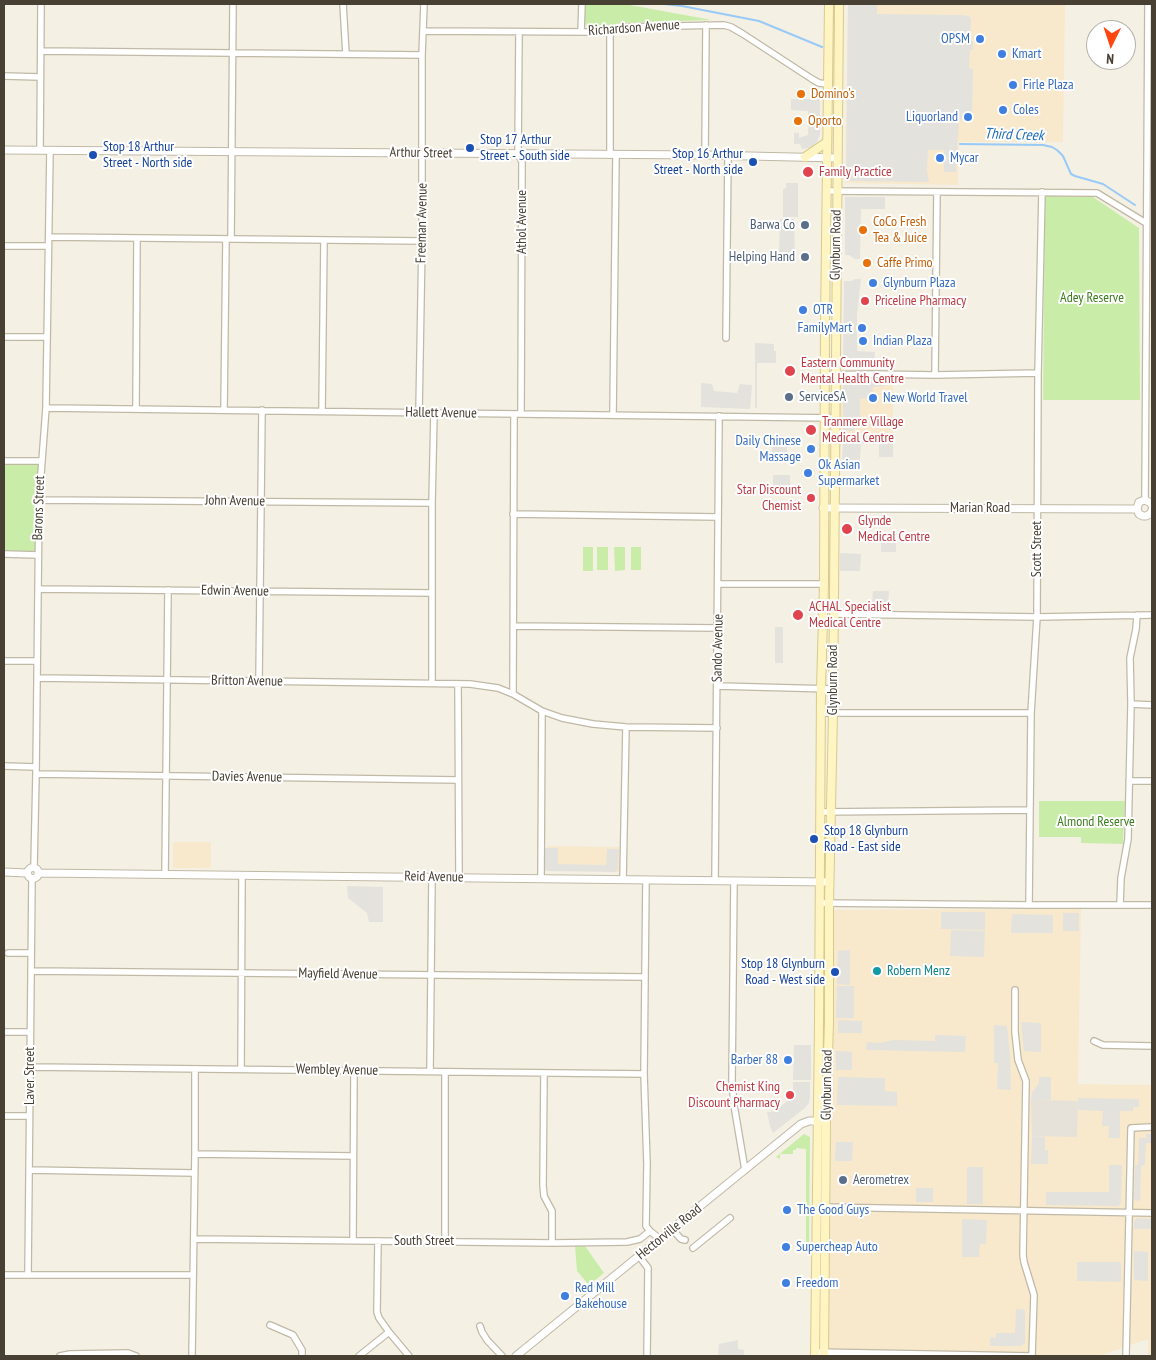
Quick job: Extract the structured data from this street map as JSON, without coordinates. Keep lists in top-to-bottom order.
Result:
{
  "streets": {
    "main road": ["Glynburn Road"],
    "street": [
      "Richardson Avenue",
      "Arthur Street",
      "Athol Avenue",
      "Freeman Avenue",
      "Hallett Avenue",
      "John Avenue",
      "Barons Street",
      "Marian Road",
      "Scott Street",
      "Edwin Avenue",
      "Sando Avenue",
      "Britton Avenue",
      "Davies Avenue",
      "Reid Avenue",
      "Mayfield Avenue",
      "Wembley Avenue",
      "Laver Street",
      "Hectorville Road",
      "South Street"
    ]
  },
  "crossings": [
    ["Richardson Avenue", "Athol Avenue"],
    ["Richardson Avenue", "Freeman Avenue"],
    ["Richardson Avenue", "Glynburn Road"],
    ["Arthur Street", "Athol Avenue"],
    ["Arthur Street", "Freeman Avenue"],
    ["Arthur Street", "Glynburn Road"],
    ["Arthur Street", "Barons Street"],
    ["Athol Avenue", "Hallett Avenue"],
    ["Athol Avenue", "Britton Avenue"],
    ["Freeman Avenue", "Hallett Avenue"],
    ["Glynburn Road", "Hallett Avenue"],
    ["Glynburn Road", "Marian Road"],
    ["Glynburn Road", "Reid Avenue"],
    ["Glynburn Road", "Hectorville Road"],
    ["Hallett Avenue", "Barons Street"],
    ["Hallett Avenue", "Sando Avenue"],
    ["John Avenue", "Barons Street"],
    ["Barons Street", "Edwin Avenue"],
    ["Barons Street", "Britton Avenue"],
    ["Barons Street", "Davies Avenue"],
    ["Barons Street", "Reid Avenue"],
    ["Marian Road", "Scott Street"],
    ["Sando Avenue", "Britton Avenue"],
    ["Sando Avenue", "Reid Avenue"],
    ["Mayfield Avenue", "Laver Street"],
    ["Wembley Avenue", "Laver Street"]
  ],
  "water": ["Third Creek"],
  "parks": ["Adey Reserve", "Almond Reserve"],
  "places": [
    "OPSM",
    "Kmart",
    "Firle Plaza",
    "Domino's",
    "Coles",
    "Liquorland",
    "Oporto",
    "Stop 17 Arthur Street - South side",
    "Stop 18 Arthur Street - North side",
    "Mycar",
    "Stop 16 Arthur Street - North side",
    "Family Practice",
    "Barwa Co",
    "CoCo Fresh Tea & Juice",
    "Helping Hand",
    "Caffe Primo",
    "Glynburn Plaza",
    "Priceline Pharmacy",
    "OTR",
    "FamilyMart",
    "Indian Plaza",
    "Eastern Community Mental Health Centre",
    "ServiceSA",
    "New World Travel",
    "Tranmere Village Medical Centre",
    "Daily Chinese Massage",
    "Ok Asian Supermarket",
    "Star Discount Chemist",
    "Glynde Medical Centre",
    "ACHAL Specialist Medical Centre",
    "Stop 18 Glynburn Road - East side",
    "Robern Menz",
    "Stop 18 Glynburn Road - West side",
    "Barber 88",
    "Chemist King Discount Pharmacy",
    "Aerometrex",
    "The Good Guys",
    "Supercheap Auto",
    "Freedom",
    "Red Mill Bakehouse"
  ],
  "north": "bottom"
}
